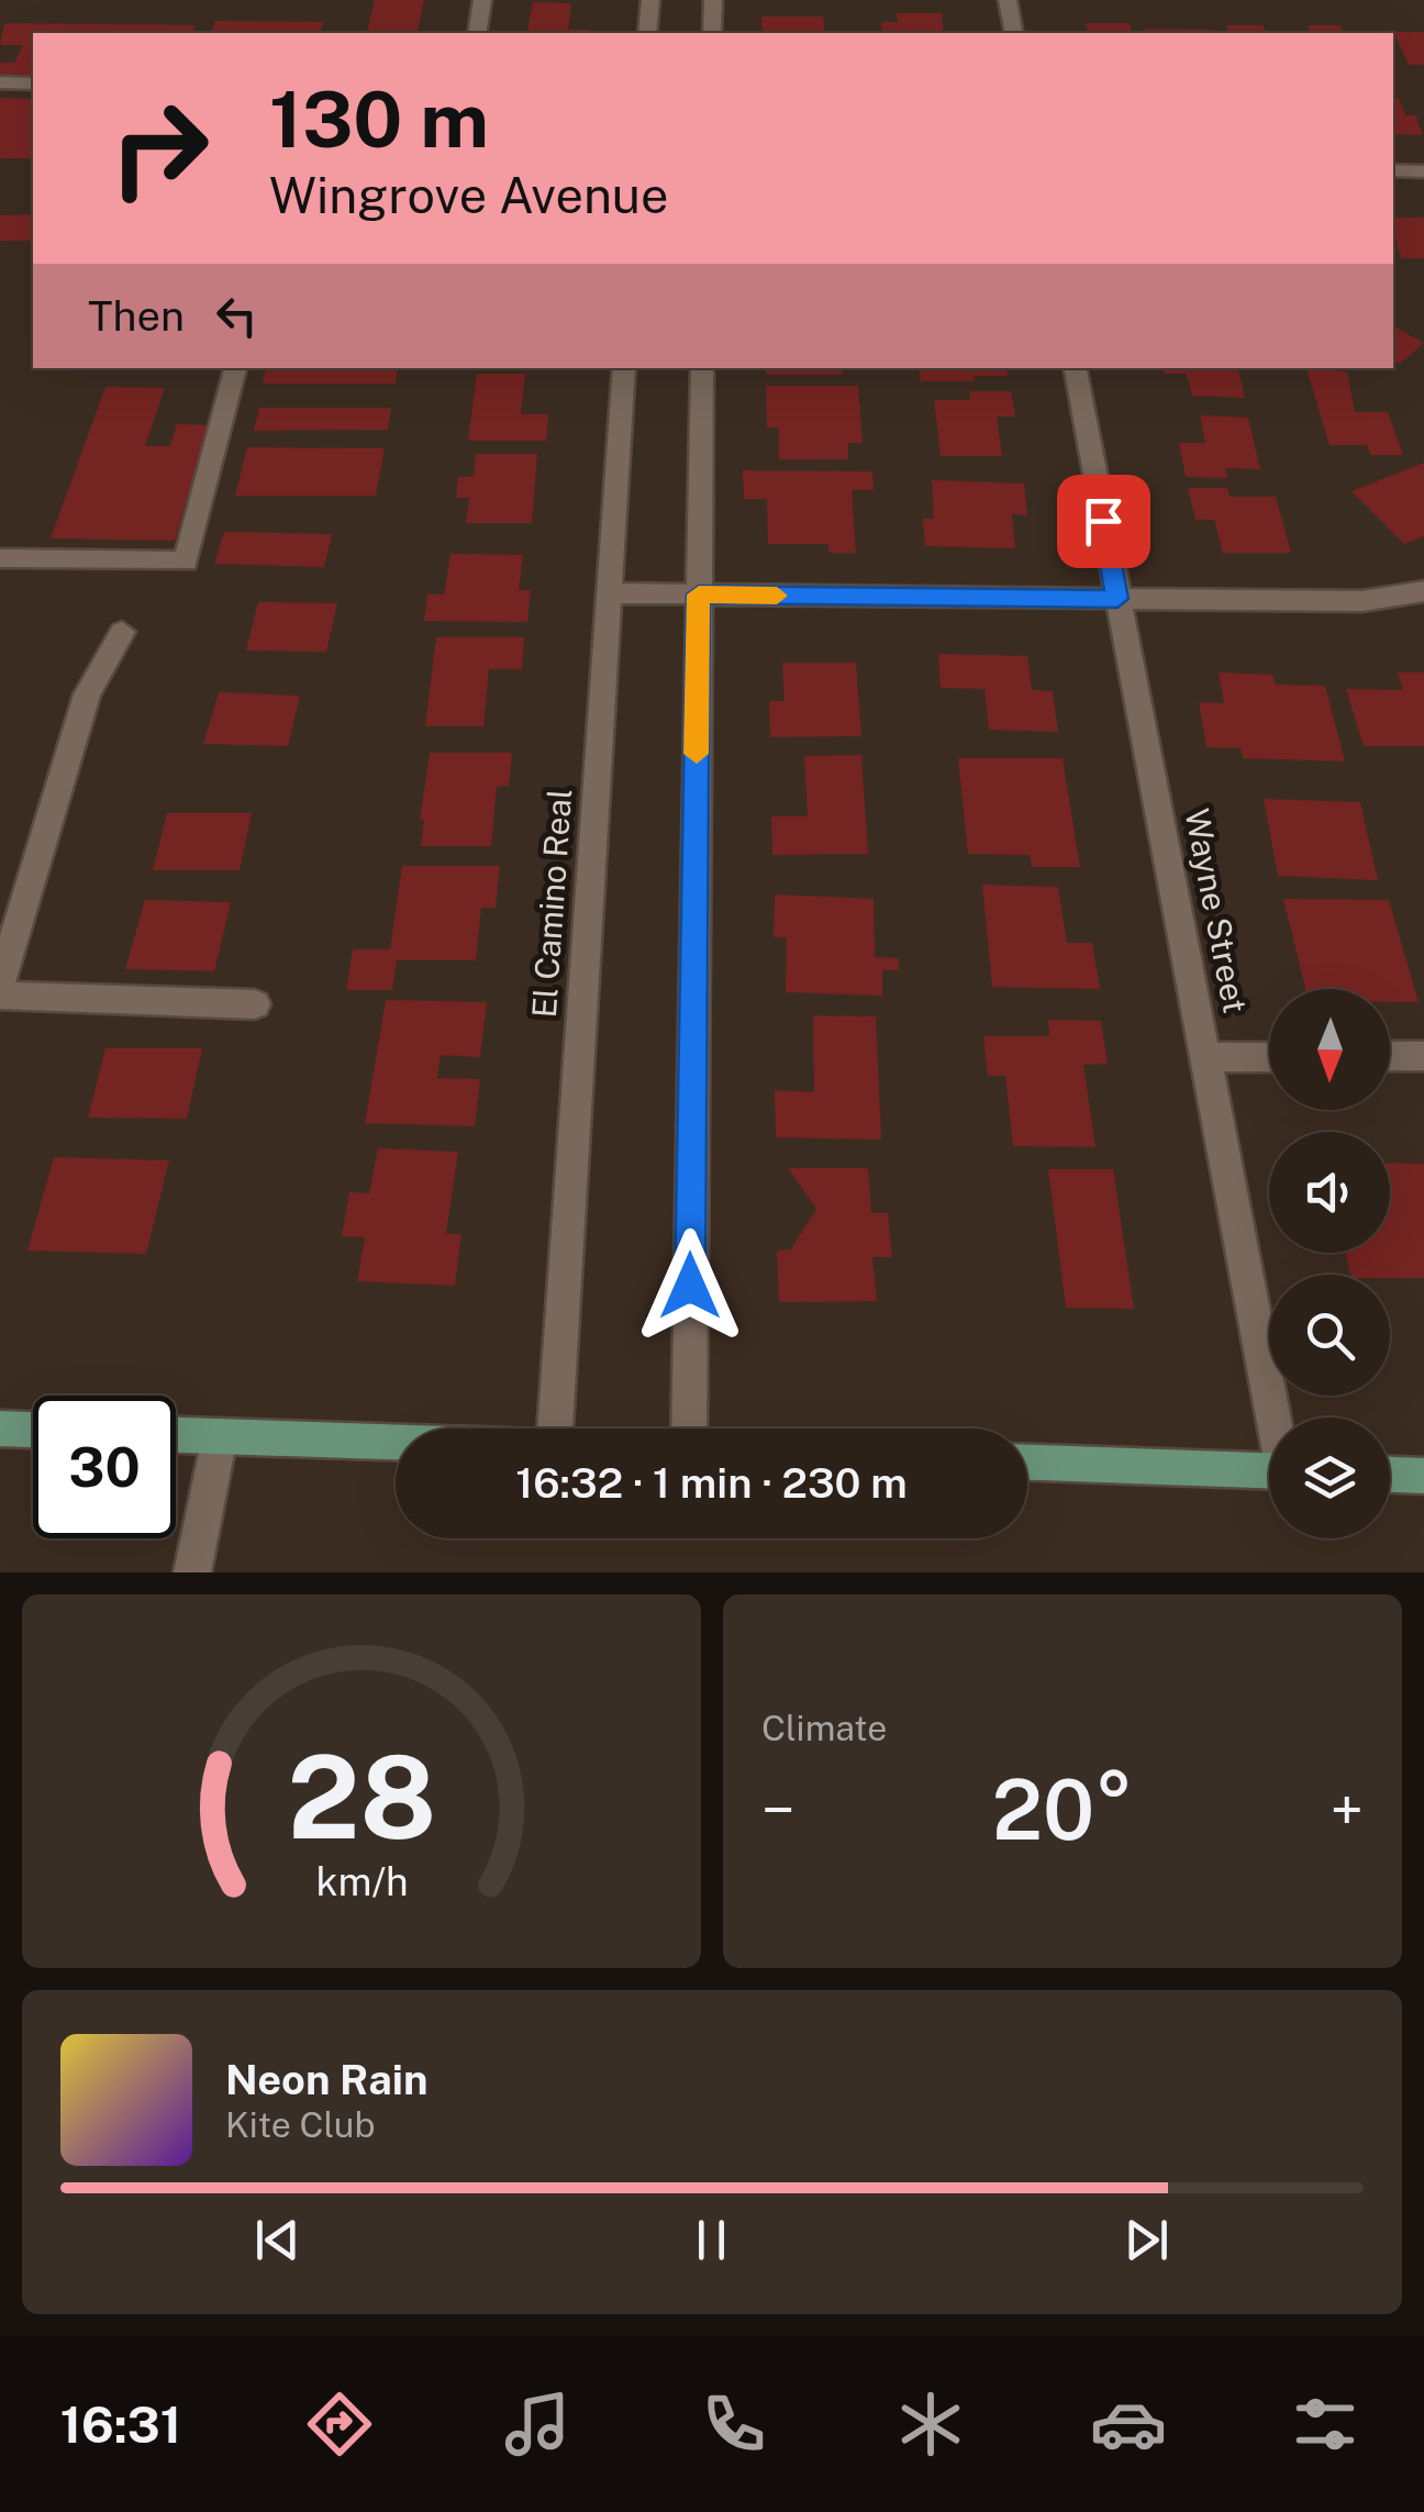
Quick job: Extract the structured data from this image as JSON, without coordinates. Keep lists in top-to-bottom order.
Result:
{
  "streets": {
    "street": ["El Camino Real", "Wayne Street"]
  },
  "north": "bottom",
  "page": {
    "turn": ["130 m", "Wingrove Avenue"],
    "then": "Then",
    "limit": "30",
    "trip": "16:32 · 1 min · 230 m",
    "tile": "Climate",
    "heat": ["−", "20°", "+"],
    "song": ["Neon Rain", "Kite Club"],
    "tabs": "16:31",
    "gauge": ["28", "km/h"]
  }
}
